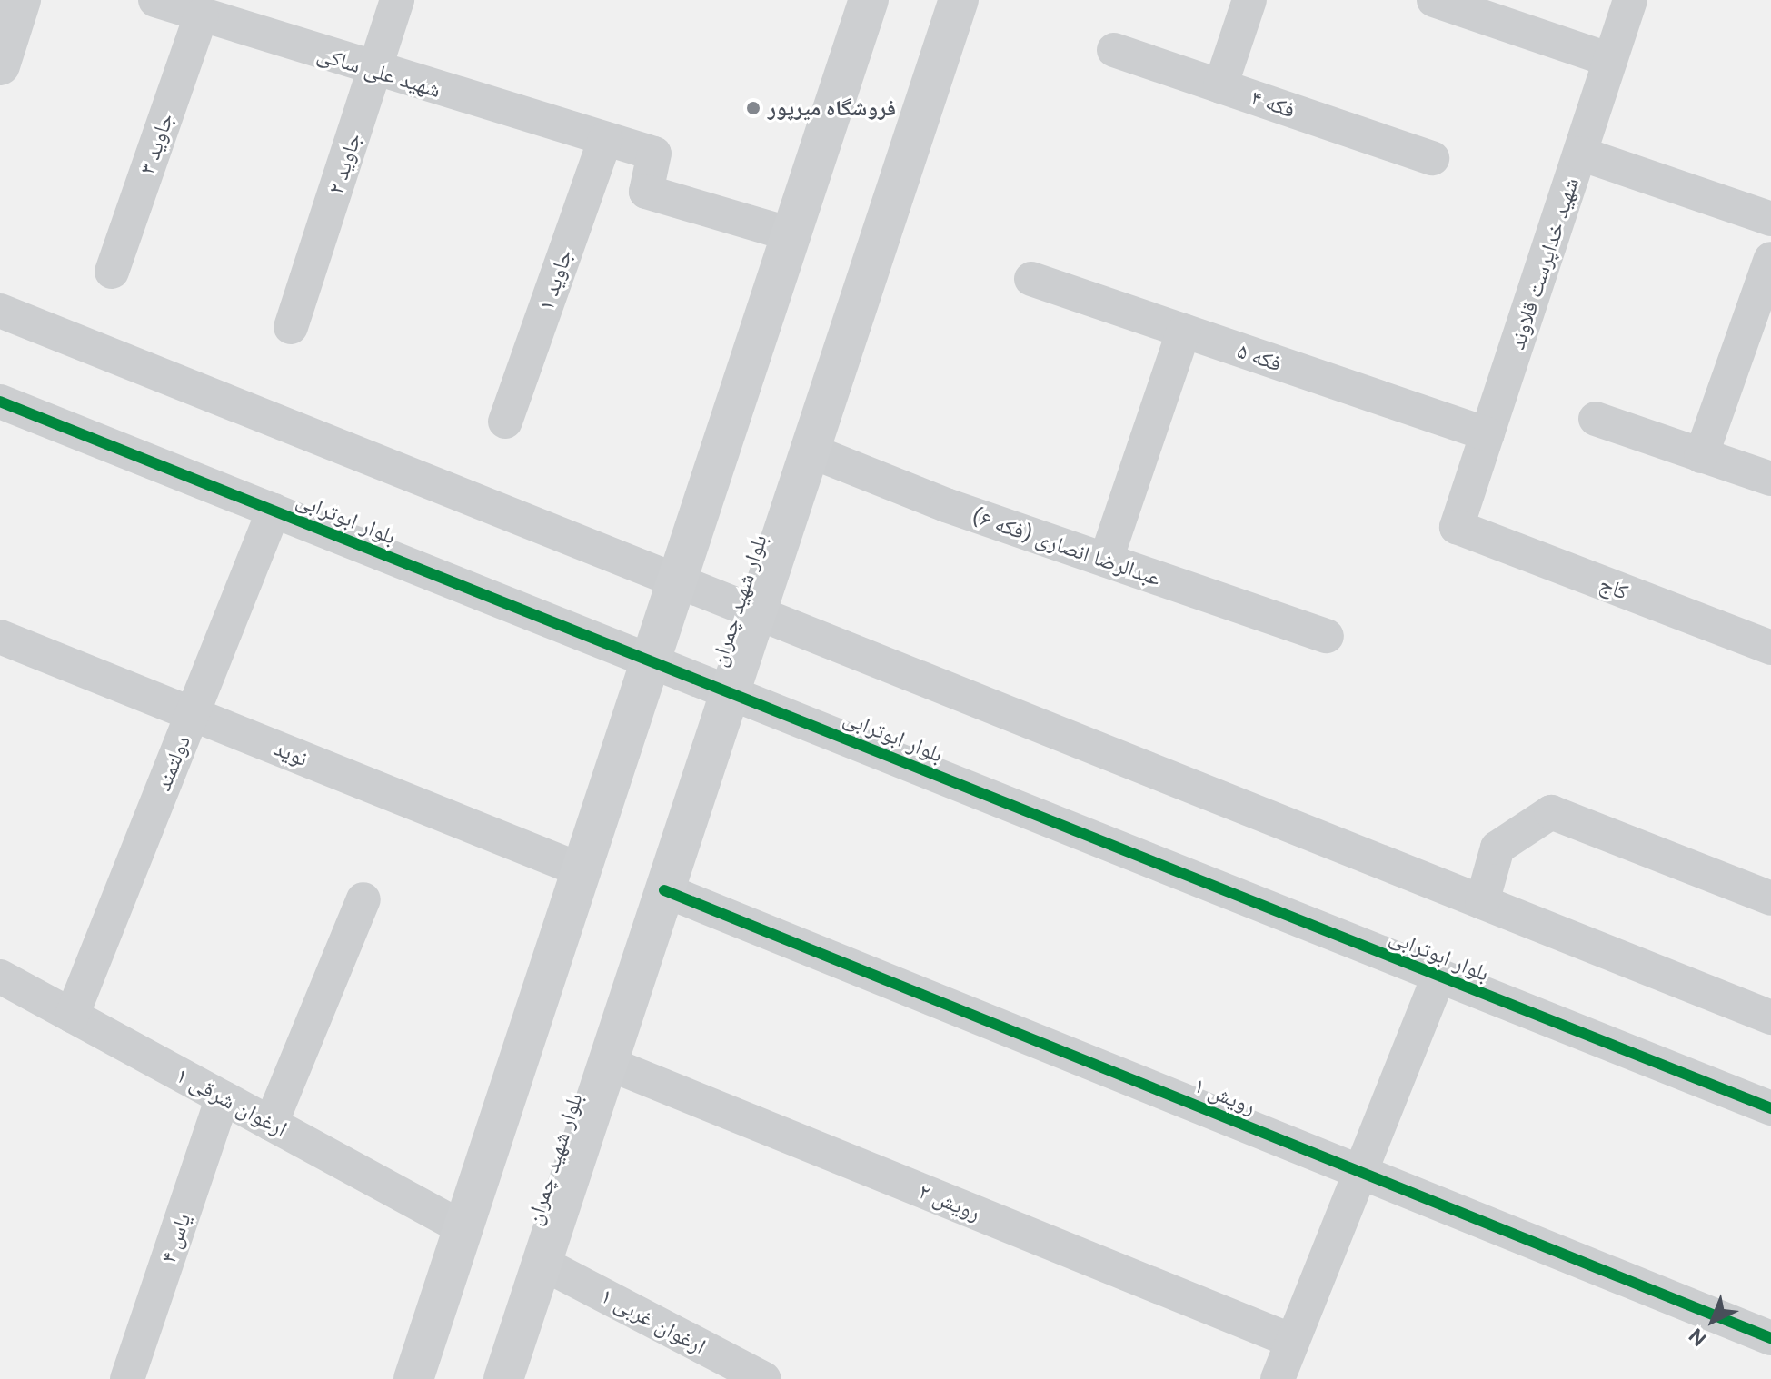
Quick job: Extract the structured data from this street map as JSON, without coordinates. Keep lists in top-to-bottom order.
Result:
{
  "streets": {
    "main road": ["بلوار شهید چمران"],
    "street": [
      "شهید علی ساکی",
      "فکه ۴",
      "جاوید ۳",
      "جاوید ۲",
      "شهید خداپرست قلاوند",
      "جاوید ۱",
      "فکه ۵",
      "بلوار ابوترابی",
      "عبدالرضا انصاری (فکه ۶)",
      "کاج",
      "نوید",
      "دولتمند",
      "رویش ۱",
      "ارغوان شرقی ۱",
      "رویش ۲",
      "یاس ۴",
      "ارغوان غربی ۱"
    ]
  },
  "crossings": [
    ["شهید علی ساکی", "جاوید ۳"],
    ["شهید علی ساکی", "جاوید ۲"],
    ["شهید علی ساکی", "جاوید ۱"],
    ["شهید خداپرست قلاوند", "فکه ۵"],
    ["شهید خداپرست قلاوند", "کاج"],
    ["بلوار ابوترابی", "بلوار شهید چمران"],
    ["بلوار ابوترابی", "دولتمند"],
    ["عبدالرضا انصاری (فکه ۶)", "بلوار شهید چمران"],
    ["بلوار شهید چمران", "رویش ۱"],
    ["بلوار شهید چمران", "رویش ۲"],
    ["بلوار شهید چمران", "ارغوان غربی ۱"],
    ["نوید", "دولتمند"],
    ["دولتمند", "ارغوان شرقی ۱"],
    ["ارغوان شرقی ۱", "یاس ۴"]
  ],
  "places": ["فروشگاه میرپور"],
  "north": "bottom left"
}
